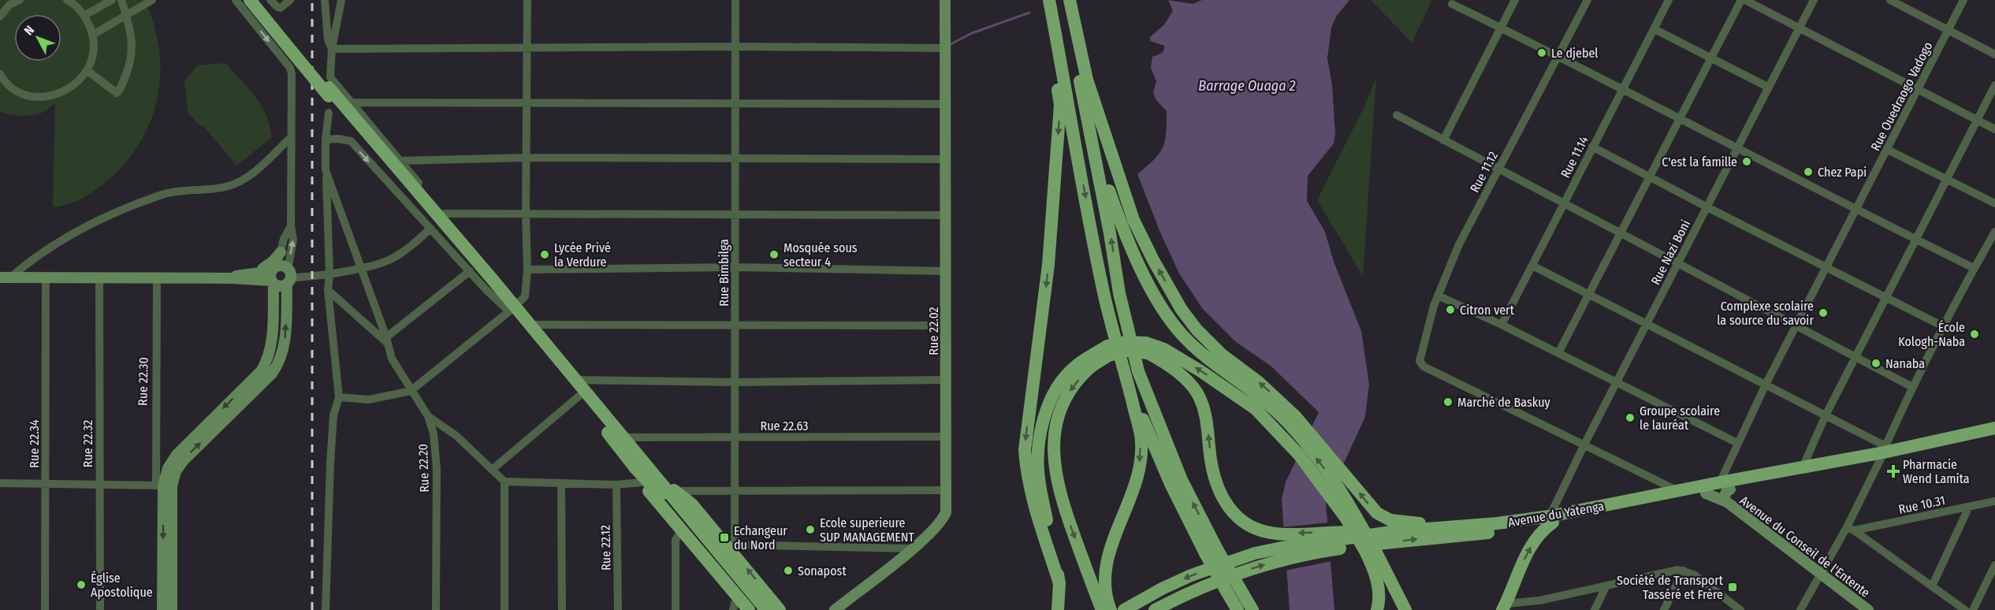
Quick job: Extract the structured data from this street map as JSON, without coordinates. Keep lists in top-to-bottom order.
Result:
{
  "streets": {
    "main road": ["Avenue du Yatenga"],
    "street": [
      "Rue Ouedraogo Vadogo",
      "Rue 11.14",
      "Rue 11.12",
      "Rue Nazi Boni",
      "Rue Bimbilga",
      "Rue 22.02",
      "Rue 22.30",
      "Rue 22.63",
      "Rue 22.34",
      "Rue 22.32",
      "Rue 22.20",
      "Rue 10.31",
      "Avenue du Conseil de l'Entente",
      "Rue 22.12"
    ]
  },
  "crossings": [
    ["Rue Ouedraogo Vadogo", "Avenue du Yatenga"],
    ["Rue Ouedraogo Vadogo", "Avenue du Conseil de l'Entente"],
    ["Rue 11.12", "Rue Nazi Boni"],
    ["Rue Nazi Boni", "Avenue du Yatenga"],
    ["Rue Bimbilga", "Rue 22.63"],
    ["Rue 22.02", "Rue 22.63"],
    ["Avenue du Yatenga", "Avenue du Conseil de l'Entente"]
  ],
  "water": ["Barrage Ouaga 2"],
  "places": {
    "other": [
      "Le djebel",
      "C'est la famille",
      "Chez Papi",
      "Lycée Privé la Verdure",
      "Mosquée sous secteur 4",
      "Citron vert",
      "Complexe scolaire la source du savoir",
      "École Kologh-Naba",
      "Nanaba",
      "Marché de Baskuy",
      "Groupe scolaire le lauréat",
      "Ecole superieure SUP MANAGEMENT",
      "Sonapost",
      "Église Apostolique"
    ],
    "health": ["Pharmacie Wend Lamita"],
    "transit": ["Echangeur du Nord", "Société de Transport Tasséré et Frère"]
  },
  "north": "top left"
}
